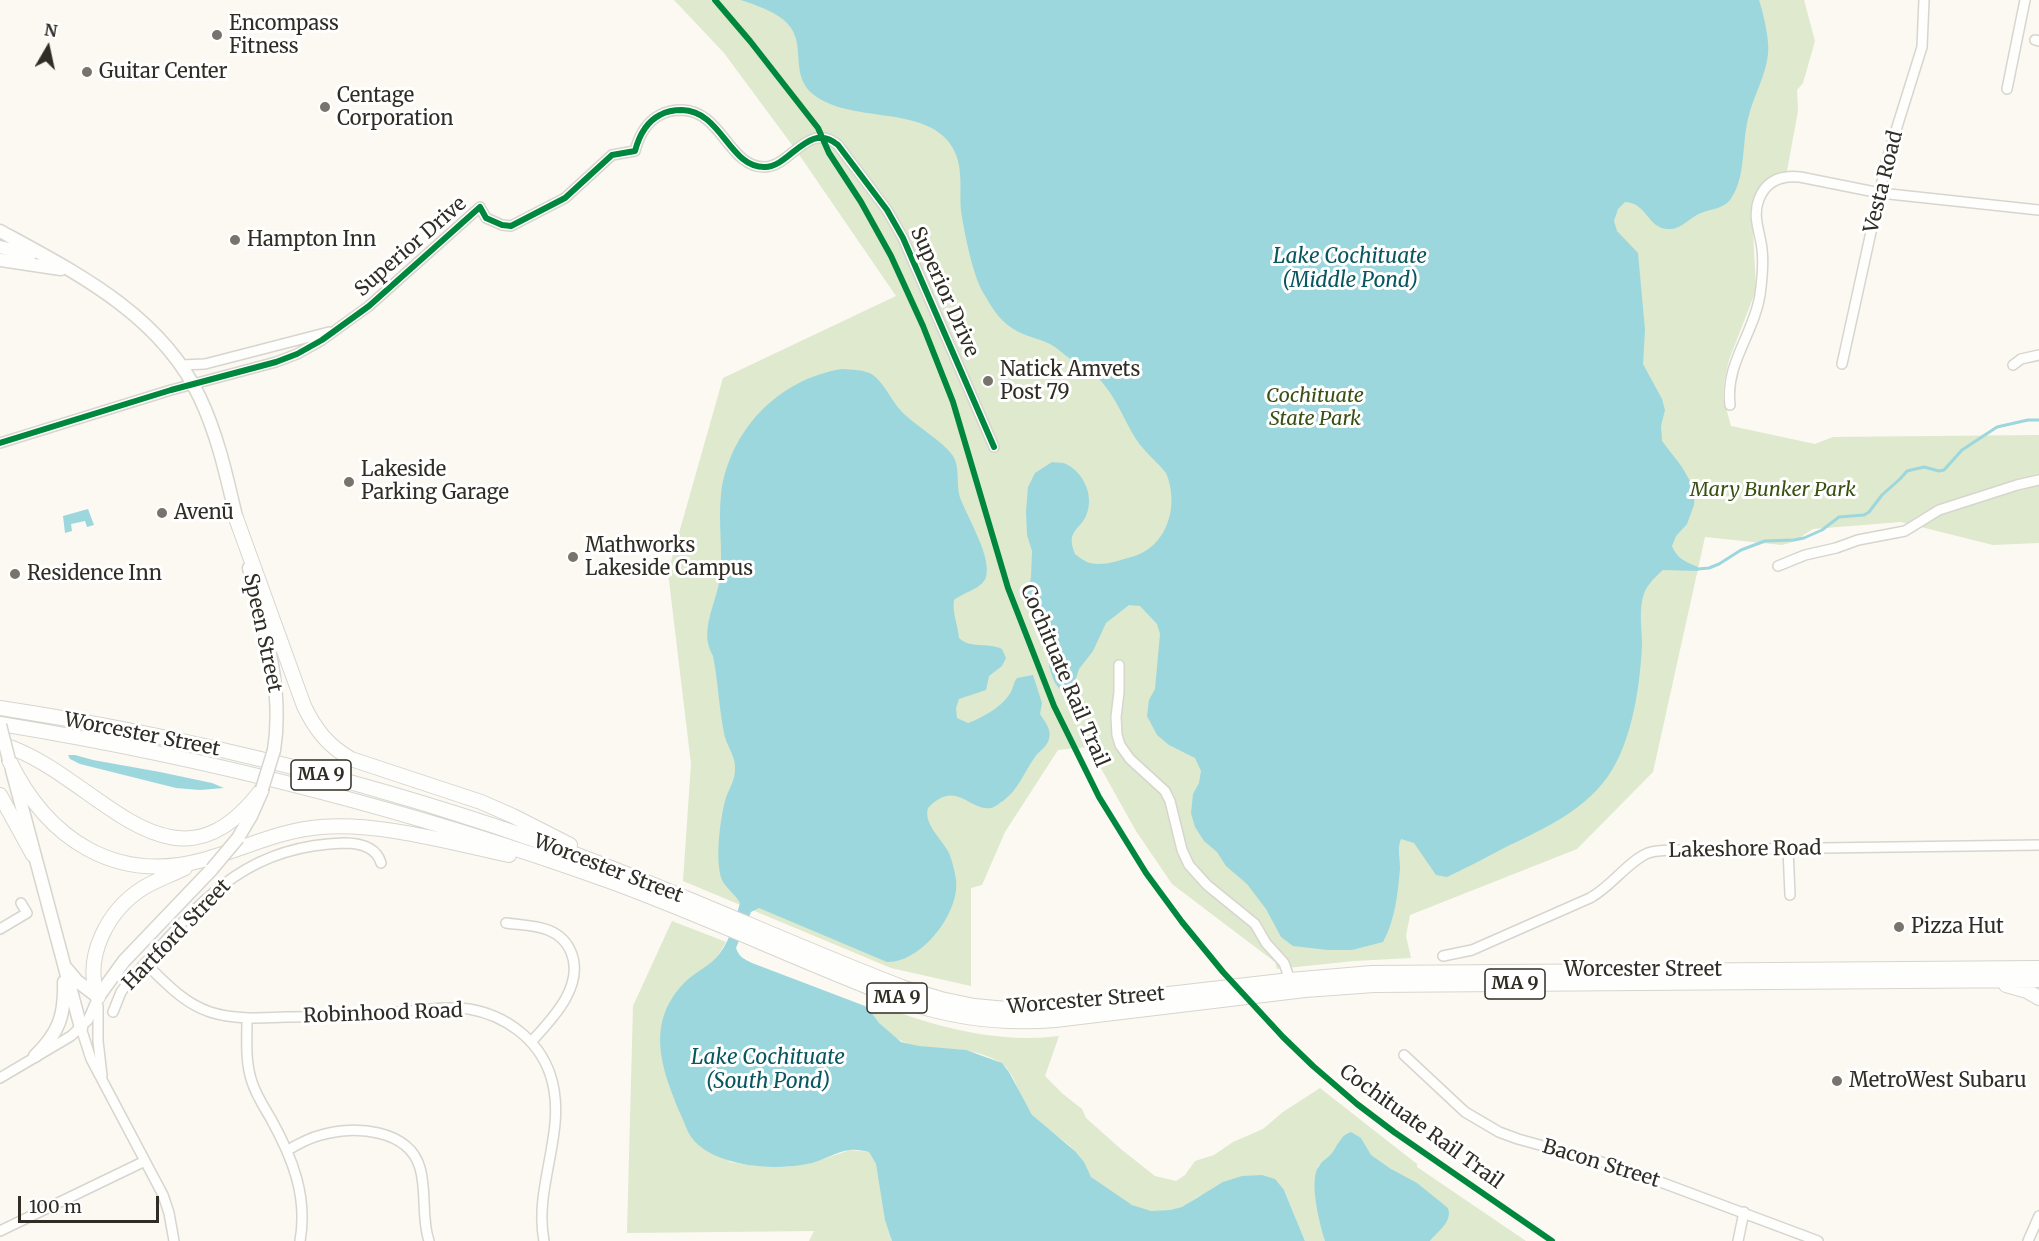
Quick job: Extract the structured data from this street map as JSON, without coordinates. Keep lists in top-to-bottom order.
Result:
{
  "streets": {
    "highway": ["Worcester Street", "MA 9"],
    "main road": ["Speen Street"],
    "street": [
      "Vesta Road",
      "Superior Drive",
      "Lakeshore Road",
      "Hartford Street",
      "Robinhood Road",
      "Bacon Street"
    ],
    "cycle path": ["Cochituate Rail Trail"]
  },
  "crossings": [
    ["Superior Drive", "Speen Street"],
    ["Speen Street", "Hartford Street"],
    ["Hartford Street", "Robinhood Road"]
  ],
  "water": ["Lake Cochituate (Middle Pond)", "Lake Cochituate (South Pond)"],
  "parks": ["Cochituate State Park", "Mary Bunker Park"],
  "places": [
    "Encompass Fitness",
    "Guitar Center",
    "Centage Corporation",
    "Hampton Inn",
    "Natick Amvets Post 79",
    "Lakeside Parking Garage",
    "Avenū",
    "Mathworks Lakeside Campus",
    "Residence Inn",
    "Pizza Hut",
    "MetroWest Subaru"
  ],
  "scale_bar": "100 m",
  "north": "top"
}
